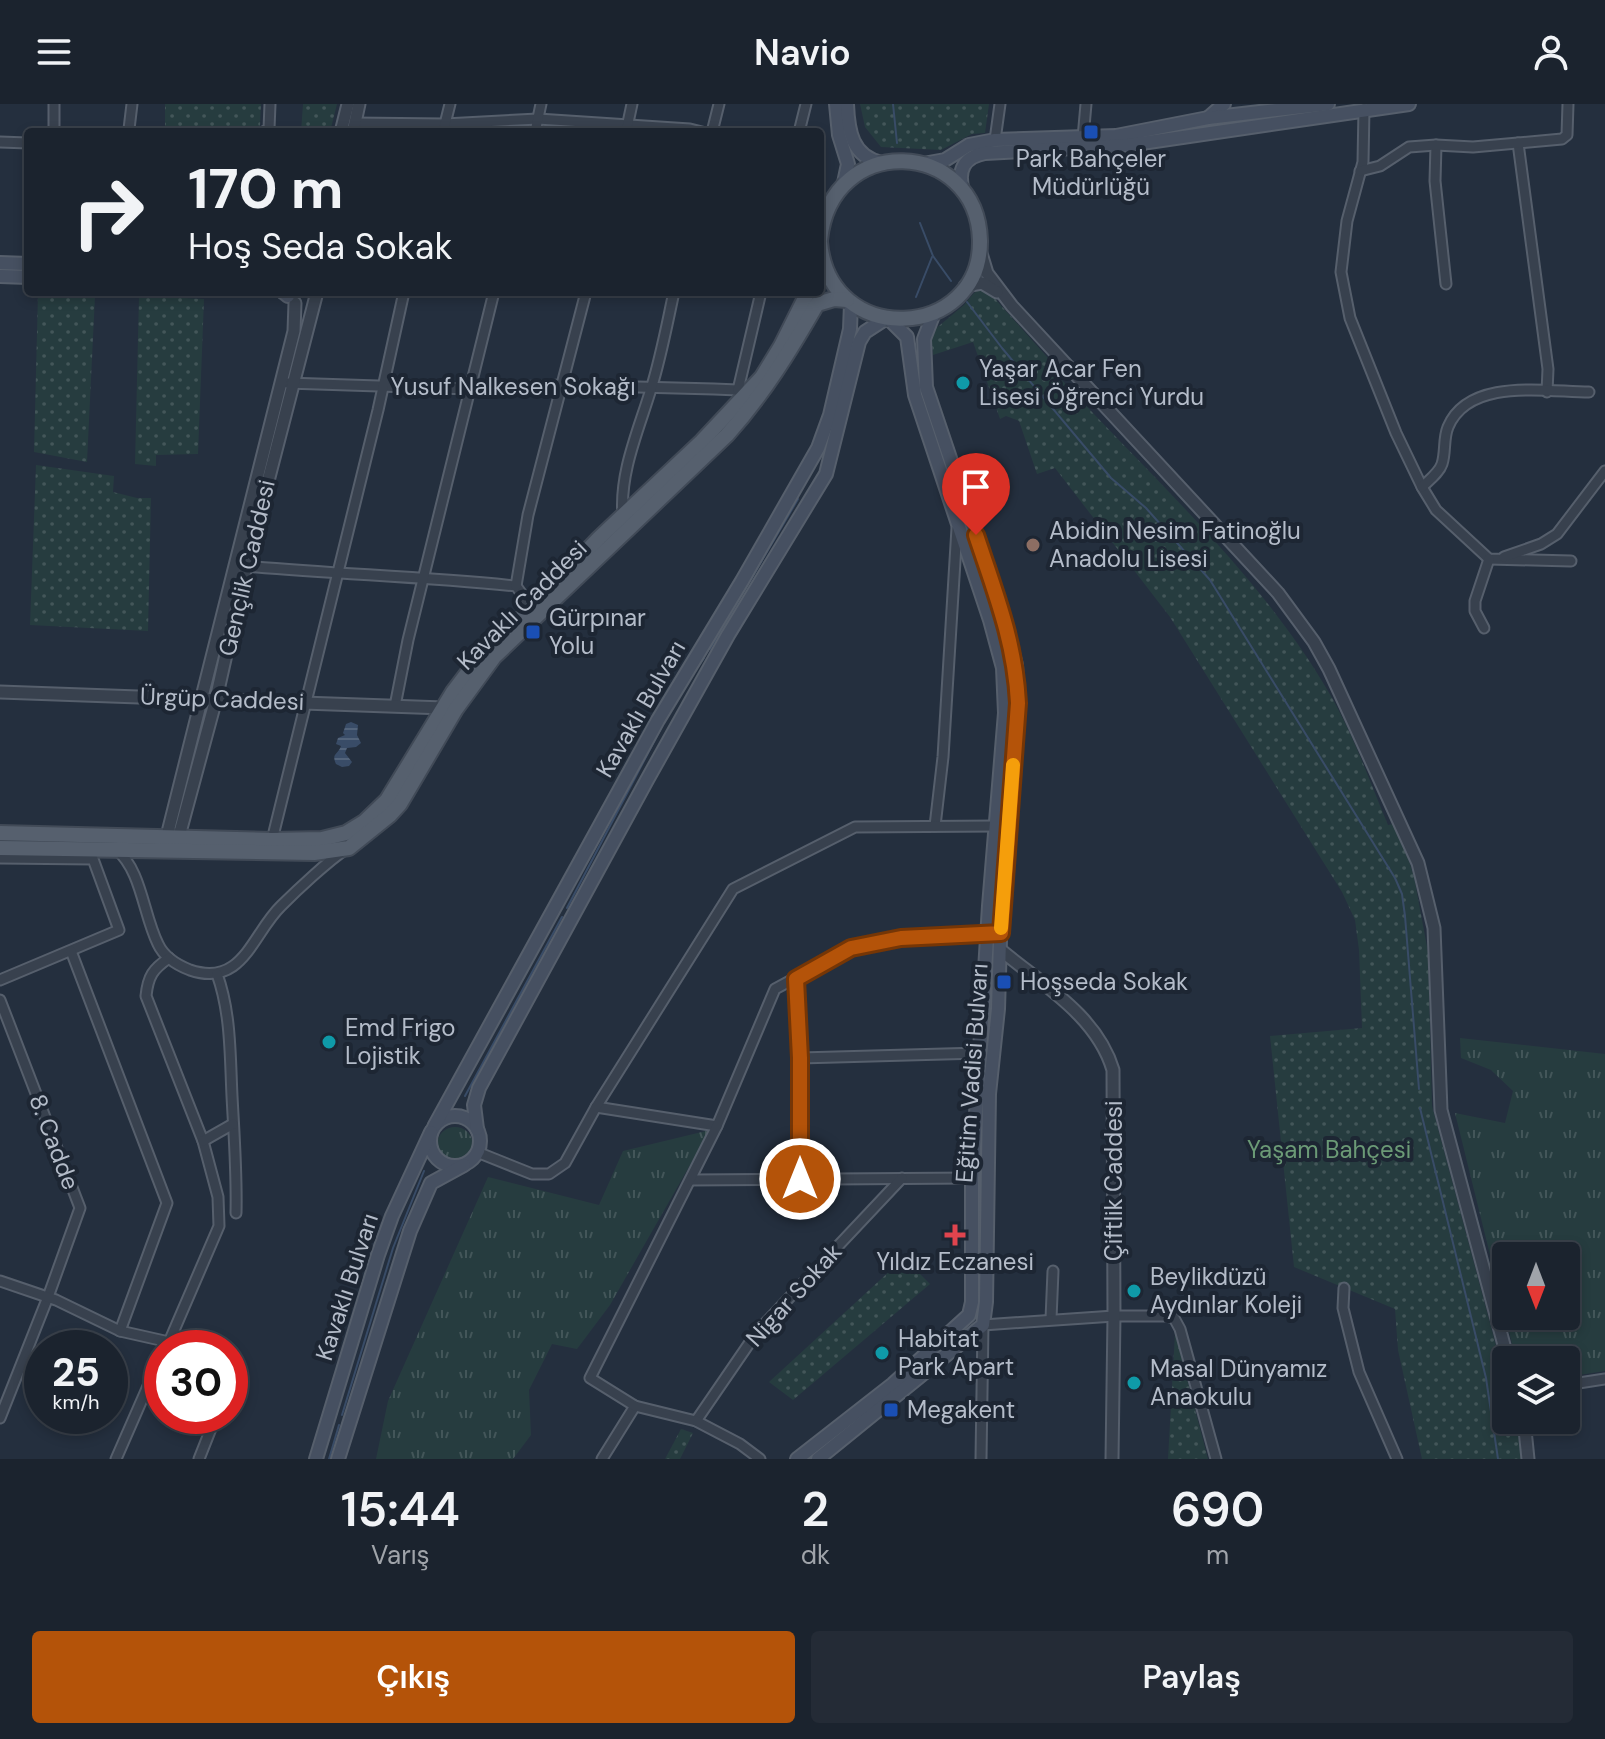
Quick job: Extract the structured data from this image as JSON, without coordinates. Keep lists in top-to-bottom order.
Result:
{
  "streets": {
    "main road": ["Kavaklı Caddesi", "Kavaklı Bulvarı", "Eğitim Vadisi Bulvarı"],
    "street": [
      "Yusuf Nalkesen Sokağı",
      "Gençlik Caddesi",
      "Ürgüp Caddesi",
      "8. Cadde",
      "Çiftlik Caddesi",
      "Nigar Sokak"
    ]
  },
  "crossings": [
    ["Yusuf Nalkesen Sokağı", "Gençlik Caddesi"],
    ["Yusuf Nalkesen Sokağı", "Kavaklı Caddesi"],
    ["Gençlik Caddesi", "Kavaklı Caddesi"],
    ["Gençlik Caddesi", "Ürgüp Caddesi"],
    ["Kavaklı Caddesi", "Ürgüp Caddesi"],
    ["Kavaklı Caddesi", "Kavaklı Bulvarı"],
    ["Kavaklı Bulvarı", "Eğitim Vadisi Bulvarı"],
    ["Eğitim Vadisi Bulvarı", "Çiftlik Caddesi"]
  ],
  "parks": ["Yaşam Bahçesi"],
  "places": {
    "transit": [
      "Park Bahçeler Müdürlüğü",
      "Gürpınar Yolu",
      "Hoşseda Sokak",
      "Megakent"
    ],
    "other": [
      "Yaşar Acar Fen Lisesi Öğrenci Yurdu",
      "Abidin Nesim Fatinoğlu Anadolu Lisesi",
      "Emd Frigo Lojistik",
      "Beylikdüzü Aydınlar Koleji",
      "Habitat Park Apart",
      "Masal Dünyamız Anaokulu"
    ],
    "health": ["Yıldız Eczanesi"]
  },
  "north": "bottom",
  "page": {
    "header": "Navio",
    "turn": ["170 m", "Hoş Seda Sokak"],
    "speed": "25 km/h",
    "limit": "30",
    "eta": [
      "15:44",
      "Varış",
      "2",
      "dk",
      "690",
      "m"
    ],
    "buttons": ["Çıkış", "Paylaş"]
  }
}
